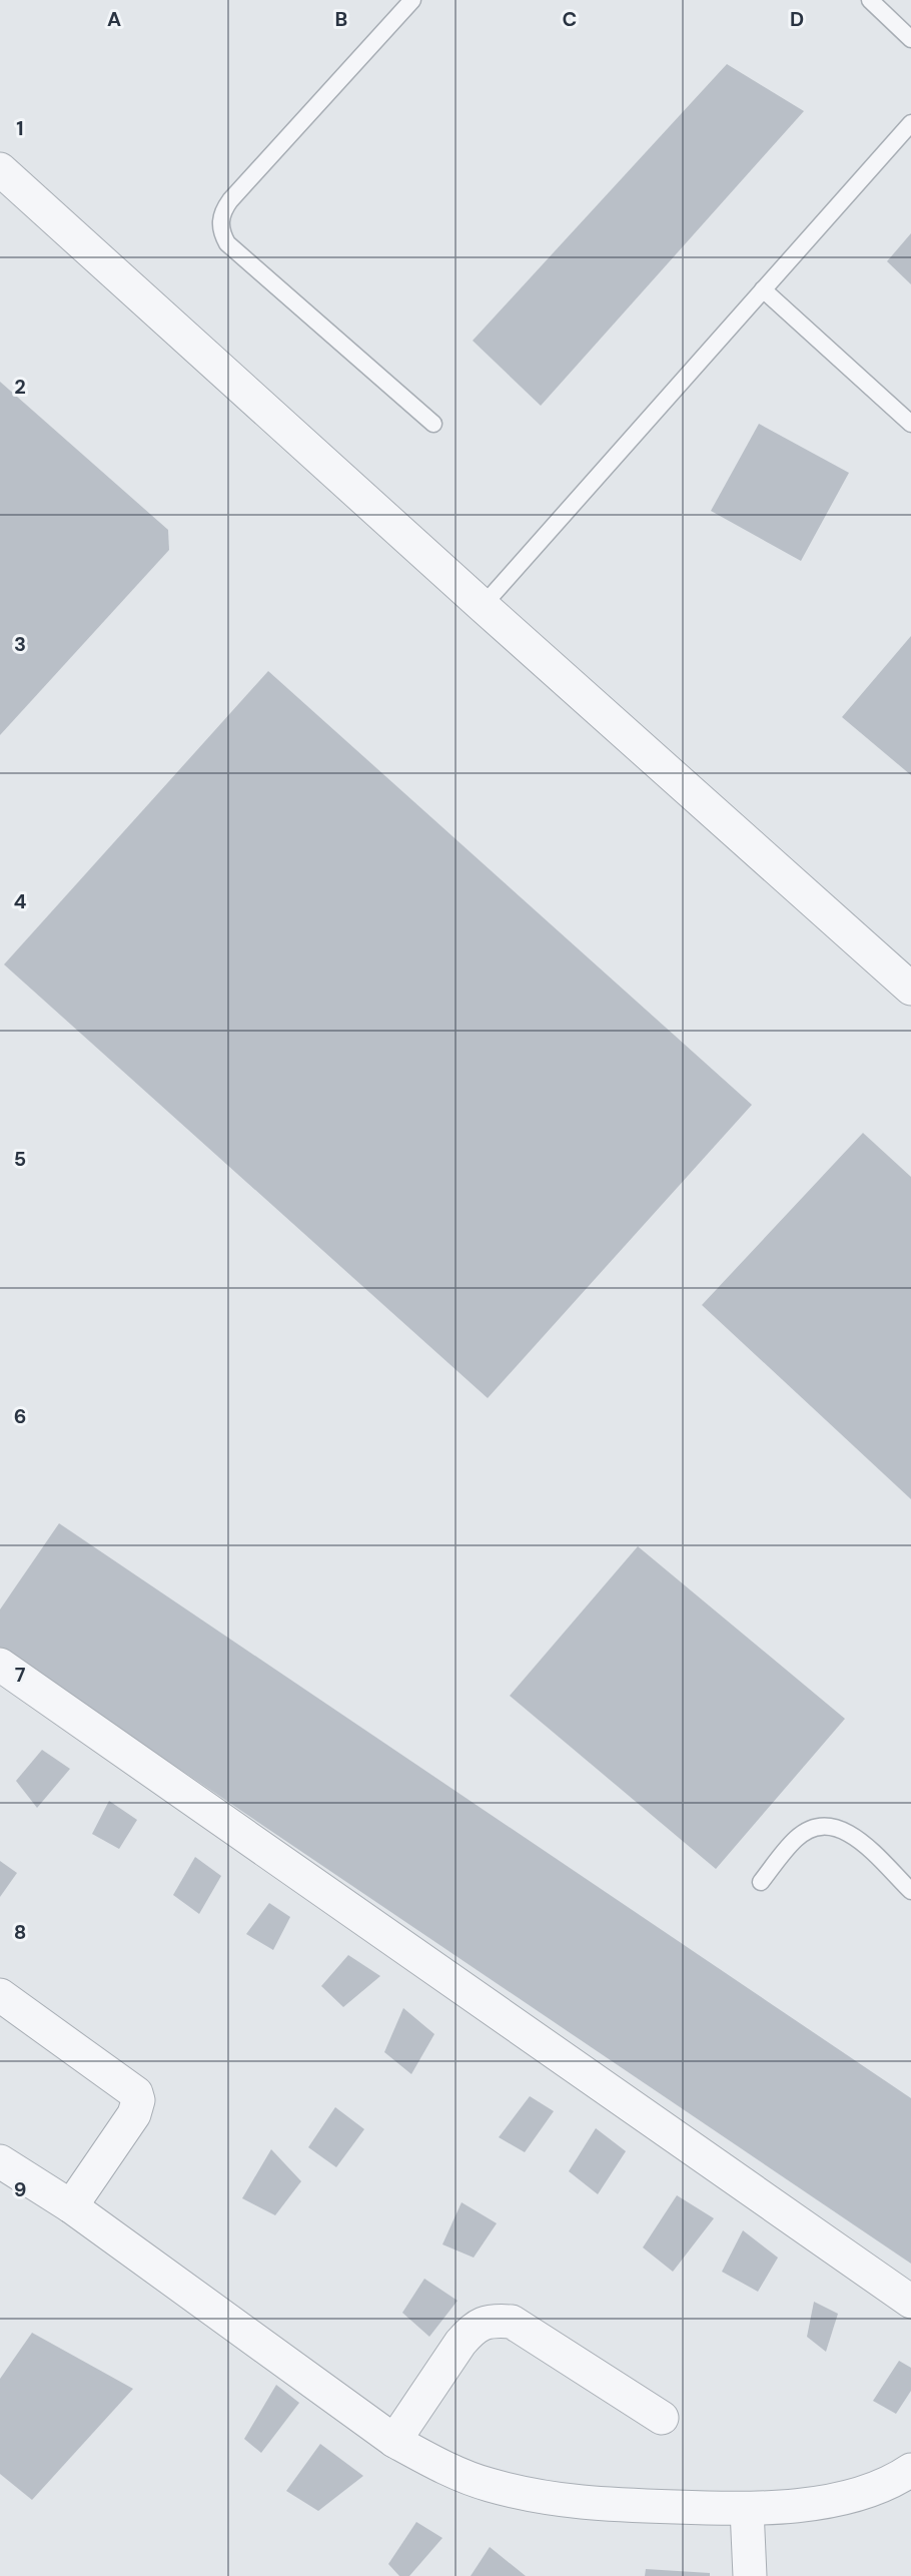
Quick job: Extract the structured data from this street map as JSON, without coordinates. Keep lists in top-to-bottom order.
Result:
{
  "grid": {
    "columns": [
      "A",
      "B",
      "C",
      "D"
    ],
    "rows": [
      "1",
      "2",
      "3",
      "4",
      "5",
      "6",
      "7",
      "8",
      "9"
    ]
  }
}
